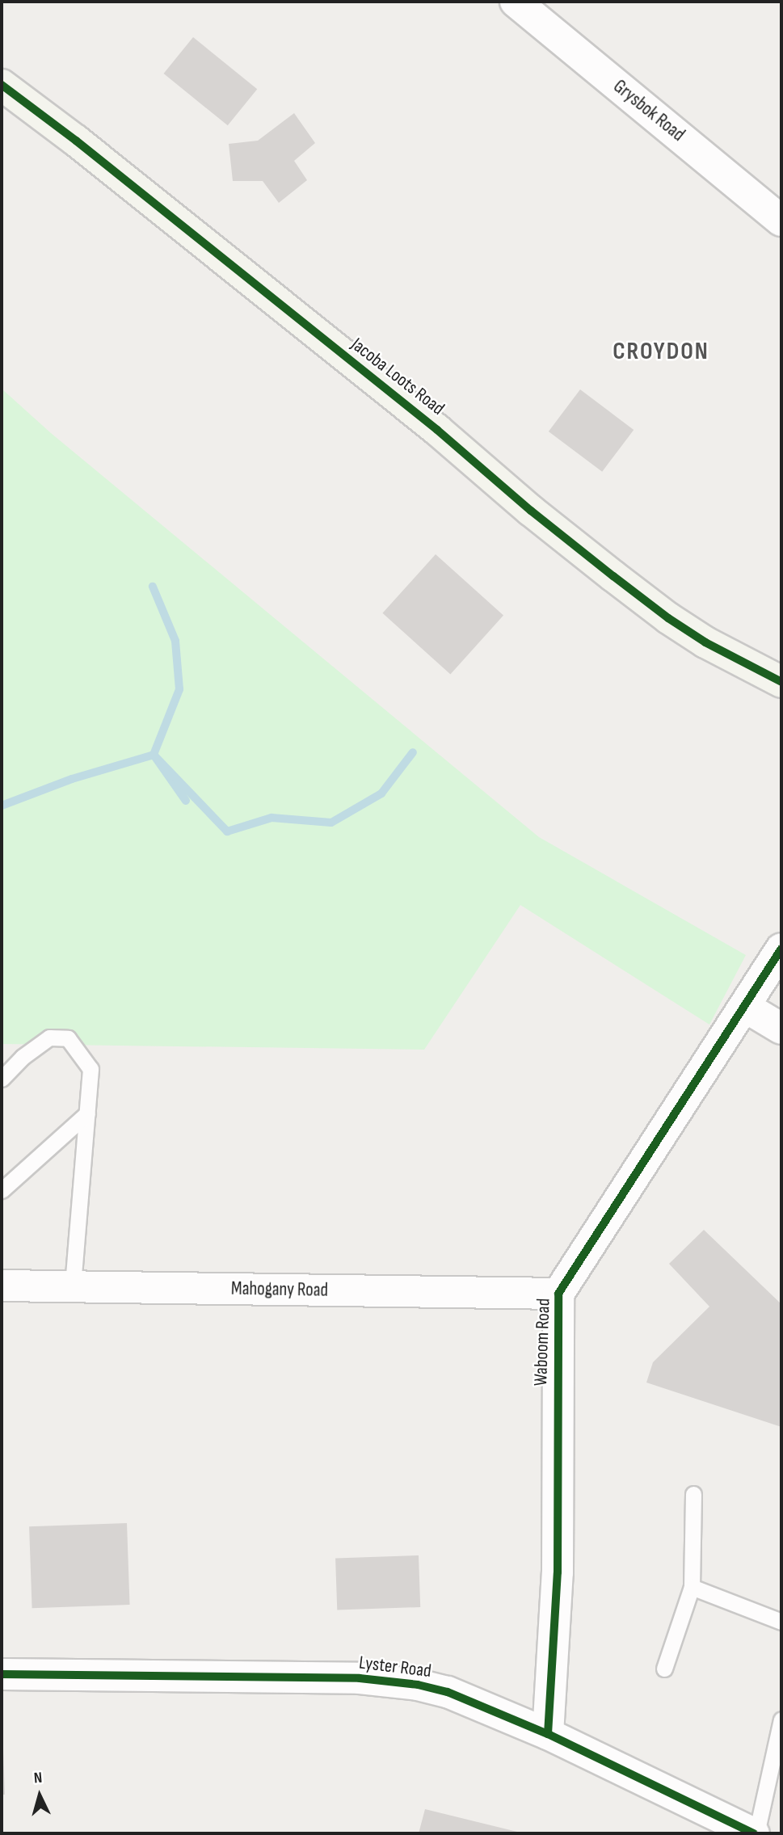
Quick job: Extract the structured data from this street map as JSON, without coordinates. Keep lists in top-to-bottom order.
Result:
{
  "streets": {
    "street": [
      "Grysbok Road",
      "Jacoba Loots Road",
      "Mahogany Road",
      "Waboom Road",
      "Lyster Road"
    ]
  },
  "crossings": [
    ["Mahogany Road", "Waboom Road"],
    ["Waboom Road", "Lyster Road"]
  ],
  "districts": ["CROYDON"],
  "north": "top"
}
